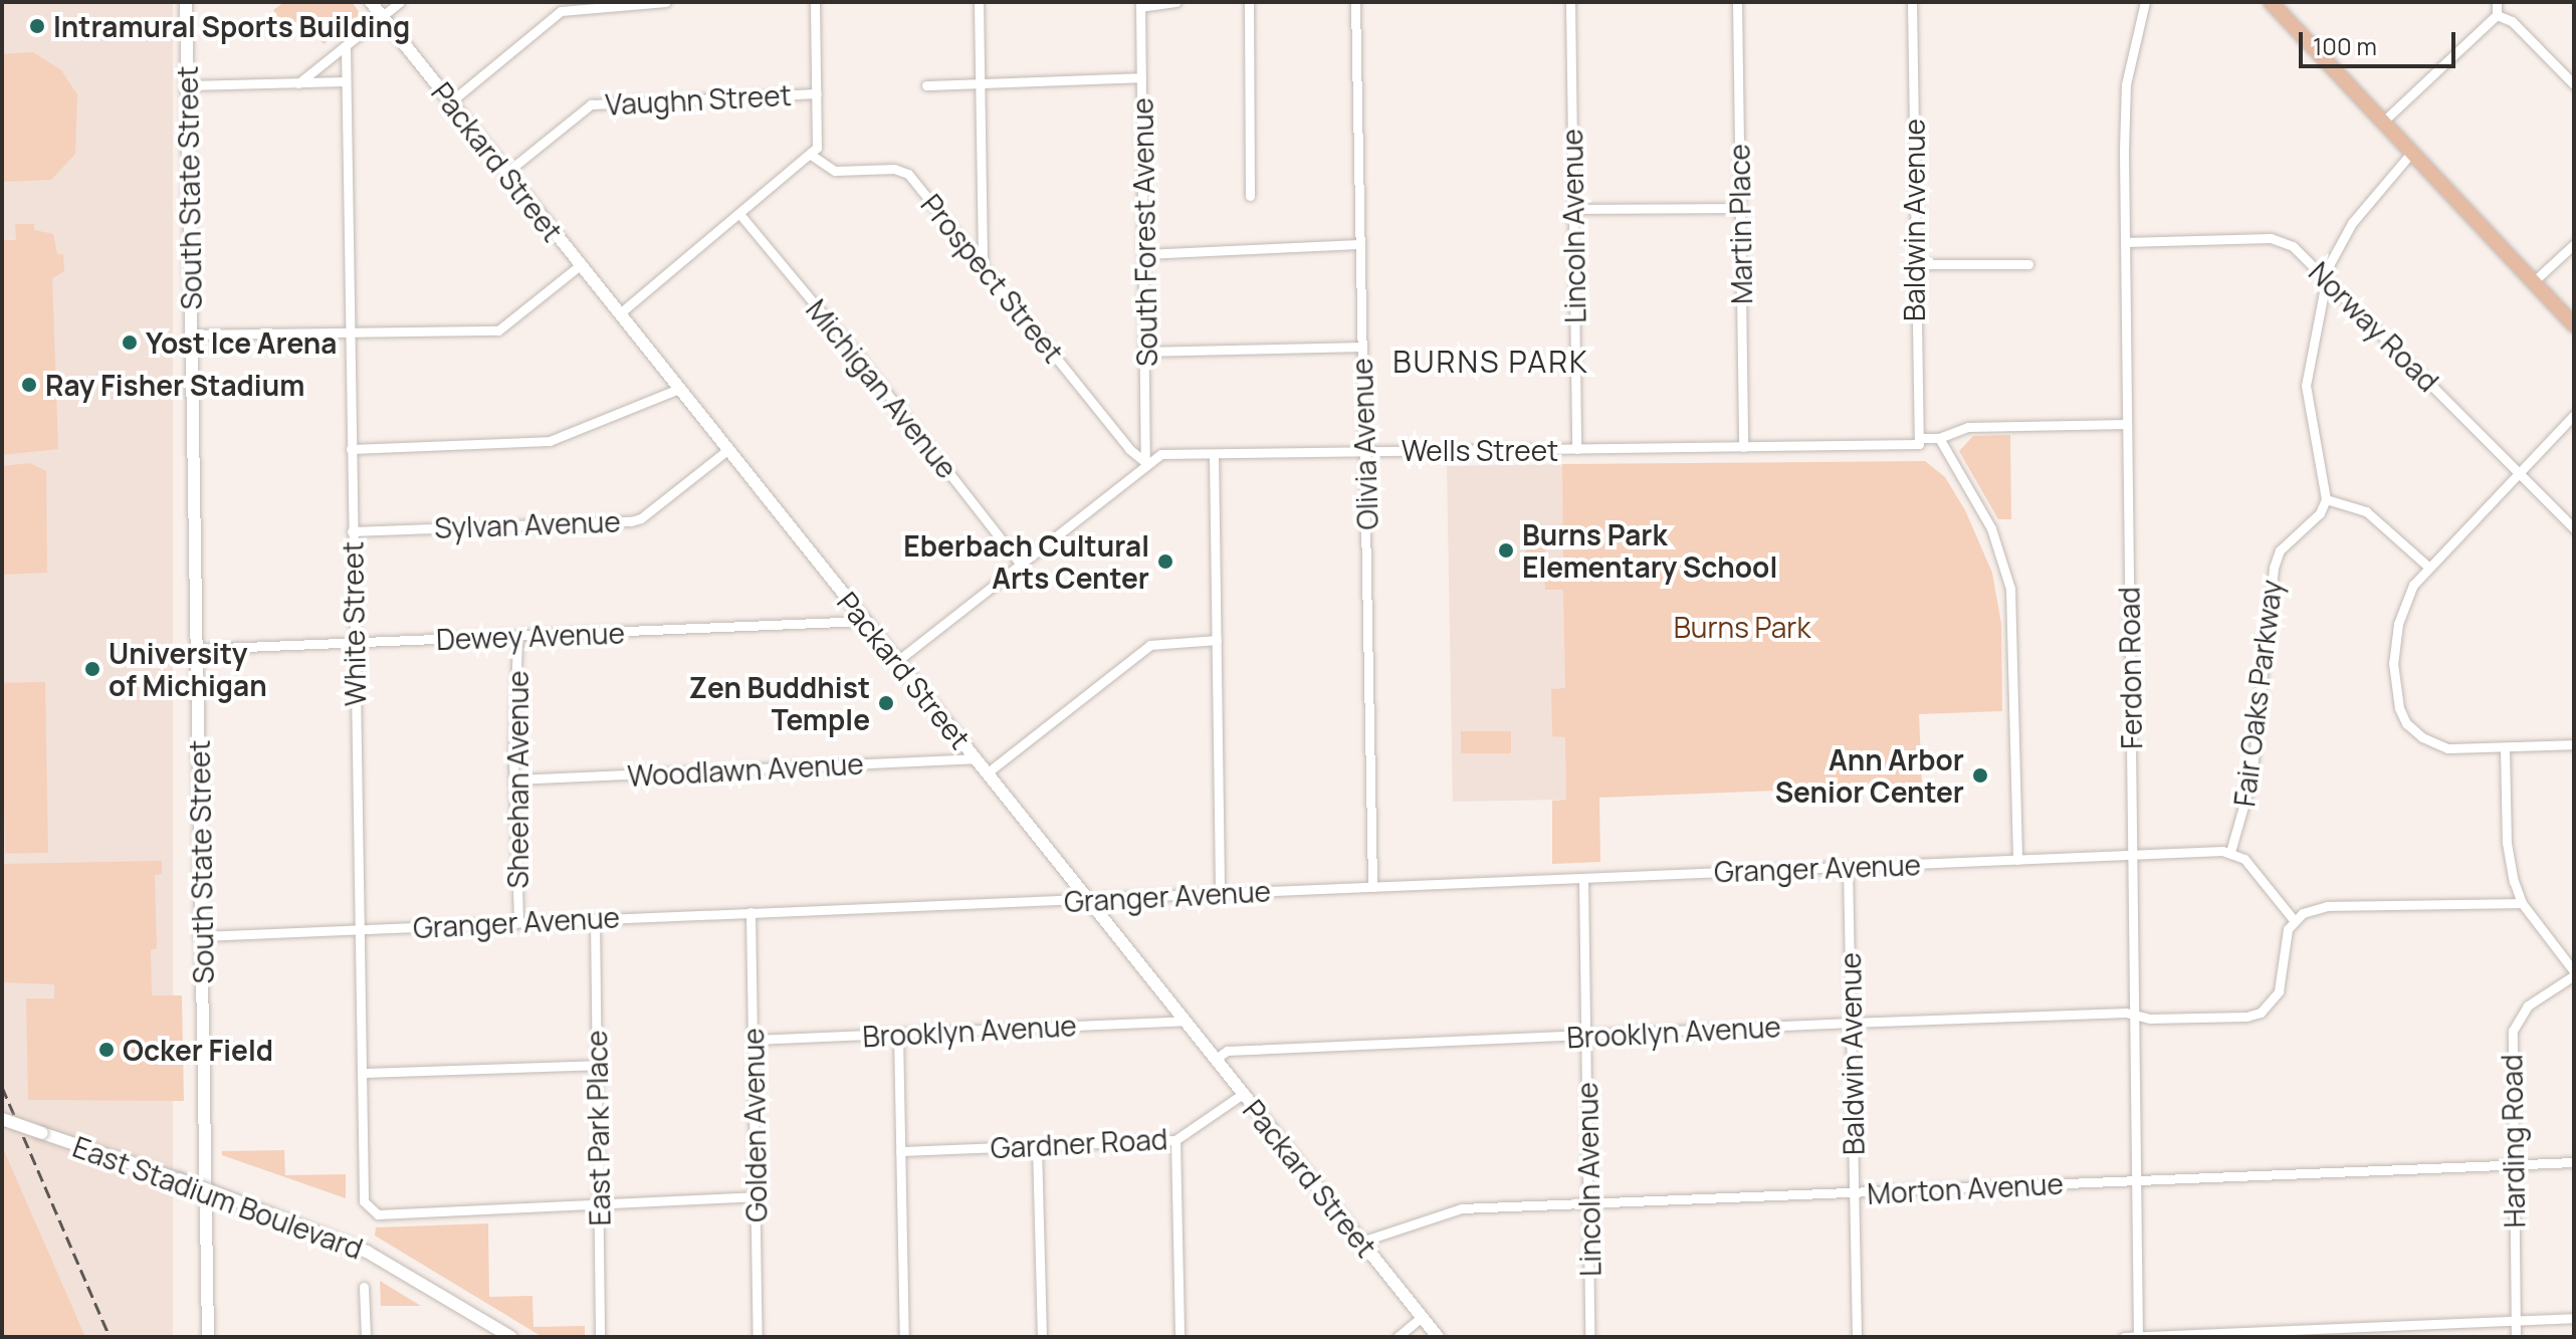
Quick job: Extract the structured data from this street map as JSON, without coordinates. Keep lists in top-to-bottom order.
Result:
{
  "streets": {
    "main road": ["Packard Street", "South State Street", "East Stadium Boulevard"],
    "street": [
      "Vaughn Street",
      "Baldwin Avenue",
      "Martin Place",
      "Lincoln Avenue",
      "South Forest Avenue",
      "Prospect Street",
      "Norway Road",
      "Michigan Avenue",
      "Olivia Avenue",
      "Wells Street",
      "Sylvan Avenue",
      "White Street",
      "Dewey Avenue",
      "Ferdon Road",
      "Fair Oaks Parkway",
      "Woodlawn Avenue",
      "Sheehan Avenue",
      "Granger Avenue",
      "Brooklyn Avenue",
      "Golden Avenue",
      "East Park Place",
      "Harding Road",
      "Gardner Road",
      "Morton Avenue"
    ]
  },
  "crossings": [
    ["Vaughn Street", "Packard Street"],
    ["Packard Street", "Wells Street"],
    ["Packard Street", "Sylvan Avenue"],
    ["Packard Street", "Dewey Avenue"],
    ["Packard Street", "Woodlawn Avenue"],
    ["Packard Street", "Granger Avenue"],
    ["Packard Street", "Brooklyn Avenue"],
    ["Packard Street", "Gardner Road"],
    ["Packard Street", "Morton Avenue"],
    ["South State Street", "Dewey Avenue"],
    ["South State Street", "Granger Avenue"],
    ["Baldwin Avenue", "Wells Street"],
    ["Baldwin Avenue", "Granger Avenue"],
    ["Baldwin Avenue", "Brooklyn Avenue"],
    ["Baldwin Avenue", "Morton Avenue"],
    ["Martin Place", "Wells Street"],
    ["Lincoln Avenue", "Wells Street"],
    ["Lincoln Avenue", "Granger Avenue"],
    ["Lincoln Avenue", "Brooklyn Avenue"],
    ["Lincoln Avenue", "Morton Avenue"],
    ["South Forest Avenue", "Prospect Street"],
    ["South Forest Avenue", "Wells Street"],
    ["Prospect Street", "Wells Street"],
    ["Norway Road", "Ferdon Road"],
    ["Michigan Avenue", "Wells Street"],
    ["Olivia Avenue", "Wells Street"],
    ["Olivia Avenue", "Granger Avenue"],
    ["Wells Street", "Ferdon Road"],
    ["Sylvan Avenue", "White Street"],
    ["White Street", "Dewey Avenue"],
    ["White Street", "Granger Avenue"],
    ["White Street", "East Park Place"],
    ["Dewey Avenue", "Sheehan Avenue"],
    ["Ferdon Road", "Granger Avenue"],
    ["Ferdon Road", "Brooklyn Avenue"],
    ["Ferdon Road", "Morton Avenue"],
    ["Fair Oaks Parkway", "Granger Avenue"],
    ["Woodlawn Avenue", "Sheehan Avenue"],
    ["Sheehan Avenue", "Granger Avenue"],
    ["Granger Avenue", "Golden Avenue"],
    ["Granger Avenue", "East Park Place"],
    ["Brooklyn Avenue", "Golden Avenue"],
    ["Harding Road", "Morton Avenue"]
  ],
  "districts": ["BURNS PARK"],
  "parks": ["Burns Park"],
  "places": [
    "Intramural Sports Building",
    "Yost Ice Arena",
    "Ray Fisher Stadium",
    "Burns Park Elementary School",
    "Eberbach Cultural Arts Center",
    "University of Michigan",
    "Zen Buddhist Temple",
    "Ann Arbor Senior Center",
    "Ocker Field"
  ],
  "scale_bar": "100 m"
}
